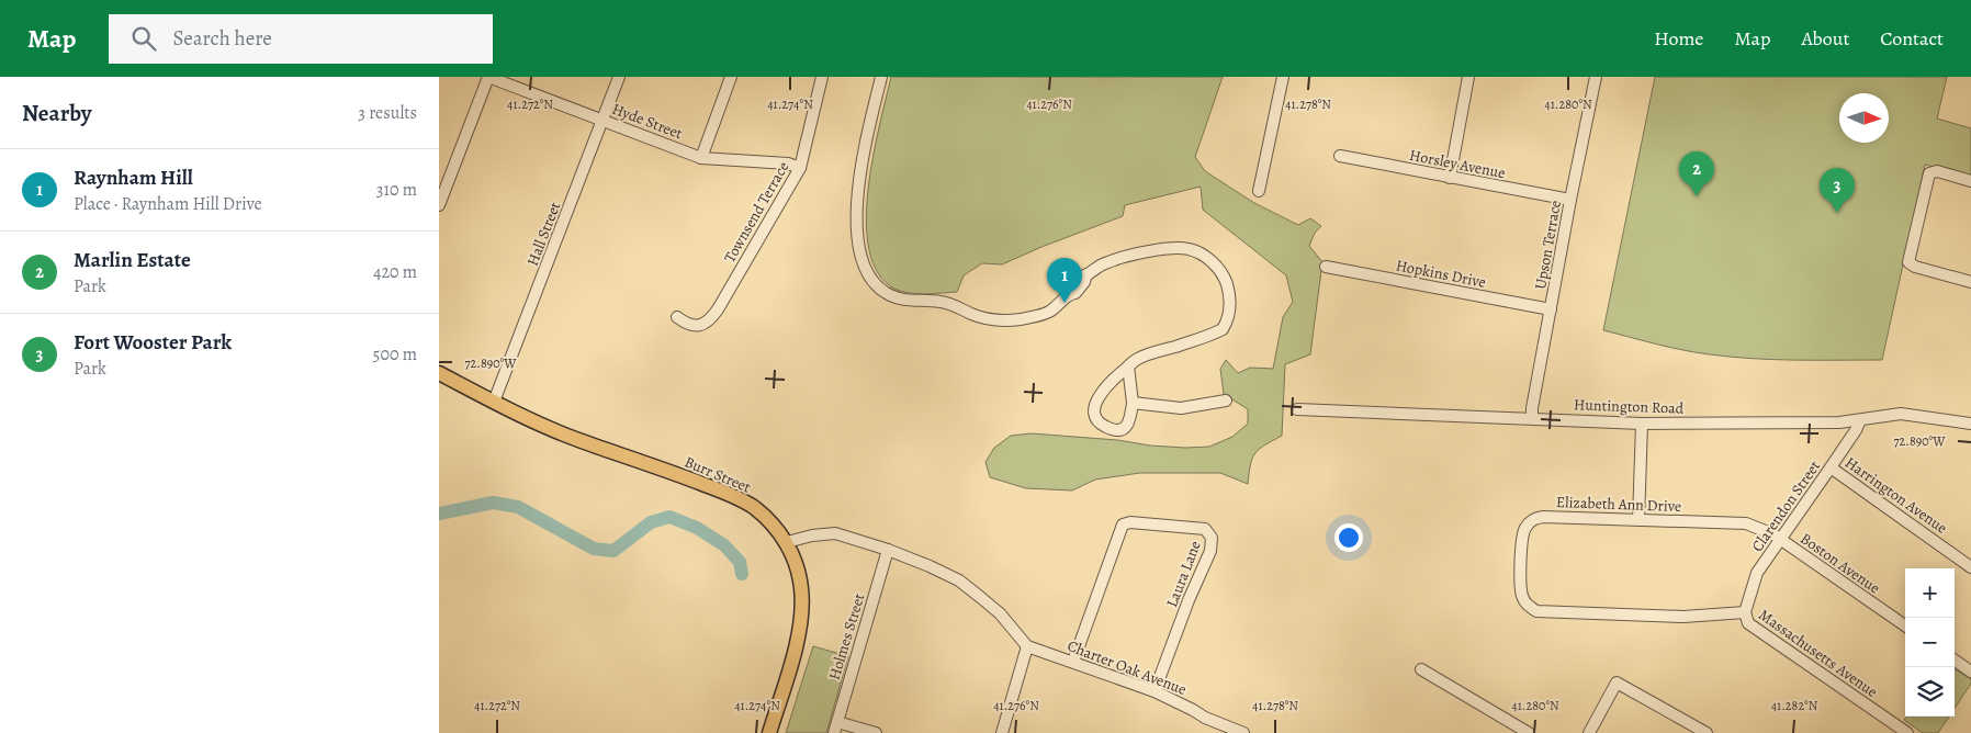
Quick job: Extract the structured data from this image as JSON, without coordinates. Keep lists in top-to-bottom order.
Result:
{
  "streets": {
    "main road": ["Burr Street"],
    "street": [
      "Hyde Street",
      "Horsley Avenue",
      "Townsend Terrace",
      "Hall Street",
      "Upson Terrace",
      "Hopkins Drive",
      "Huntington Road",
      "Harrington Avenue",
      "Elizabeth Ann Drive",
      "Clarendon Street",
      "Boston Avenue",
      "Laura Lane",
      "Holmes Street",
      "Massachusetts Avenue",
      "Charter Oak Avenue"
    ]
  },
  "crossings": [
    ["Hyde Street", "Townsend Terrace"],
    ["Hyde Street", "Hall Street"],
    ["Horsley Avenue", "Upson Terrace"],
    ["Hall Street", "Burr Street"],
    ["Upson Terrace", "Hopkins Drive"],
    ["Upson Terrace", "Huntington Road"],
    ["Huntington Road", "Clarendon Street"],
    ["Harrington Avenue", "Clarendon Street"],
    ["Elizabeth Ann Drive", "Clarendon Street"],
    ["Elizabeth Ann Drive", "Boston Avenue"],
    ["Elizabeth Ann Drive", "Massachusetts Avenue"],
    ["Clarendon Street", "Boston Avenue"],
    ["Clarendon Street", "Massachusetts Avenue"],
    ["Laura Lane", "Charter Oak Avenue"]
  ],
  "north": "right",
  "page": {
    "header": "Map",
    "search": "Search here",
    "nav": [
      "Home",
      "Map",
      "About",
      "Contact"
    ],
    "heading": ["Nearby", "3 results"],
    "list": [
      {
        "mark": "1",
        "name": "Raynham Hill",
        "note": "Place · Raynham Hill Drive",
        "value": "310 m"
      },
      {
        "mark": "2",
        "name": "Marlin Estate",
        "note": "Park",
        "value": "420 m"
      },
      {
        "mark": "3",
        "name": "Fort Wooster Park",
        "note": "Park",
        "value": "500 m"
      }
    ],
    "pins": ["2", "3", "1"],
    "map_buttons": ["+", "−"]
  },
  "coordinates": [
    "41.278°N",
    "41.272°N",
    "41.274°N",
    "41.276°N",
    "41.280°N",
    "72.890°W",
    "41.282°N"
  ]
}
